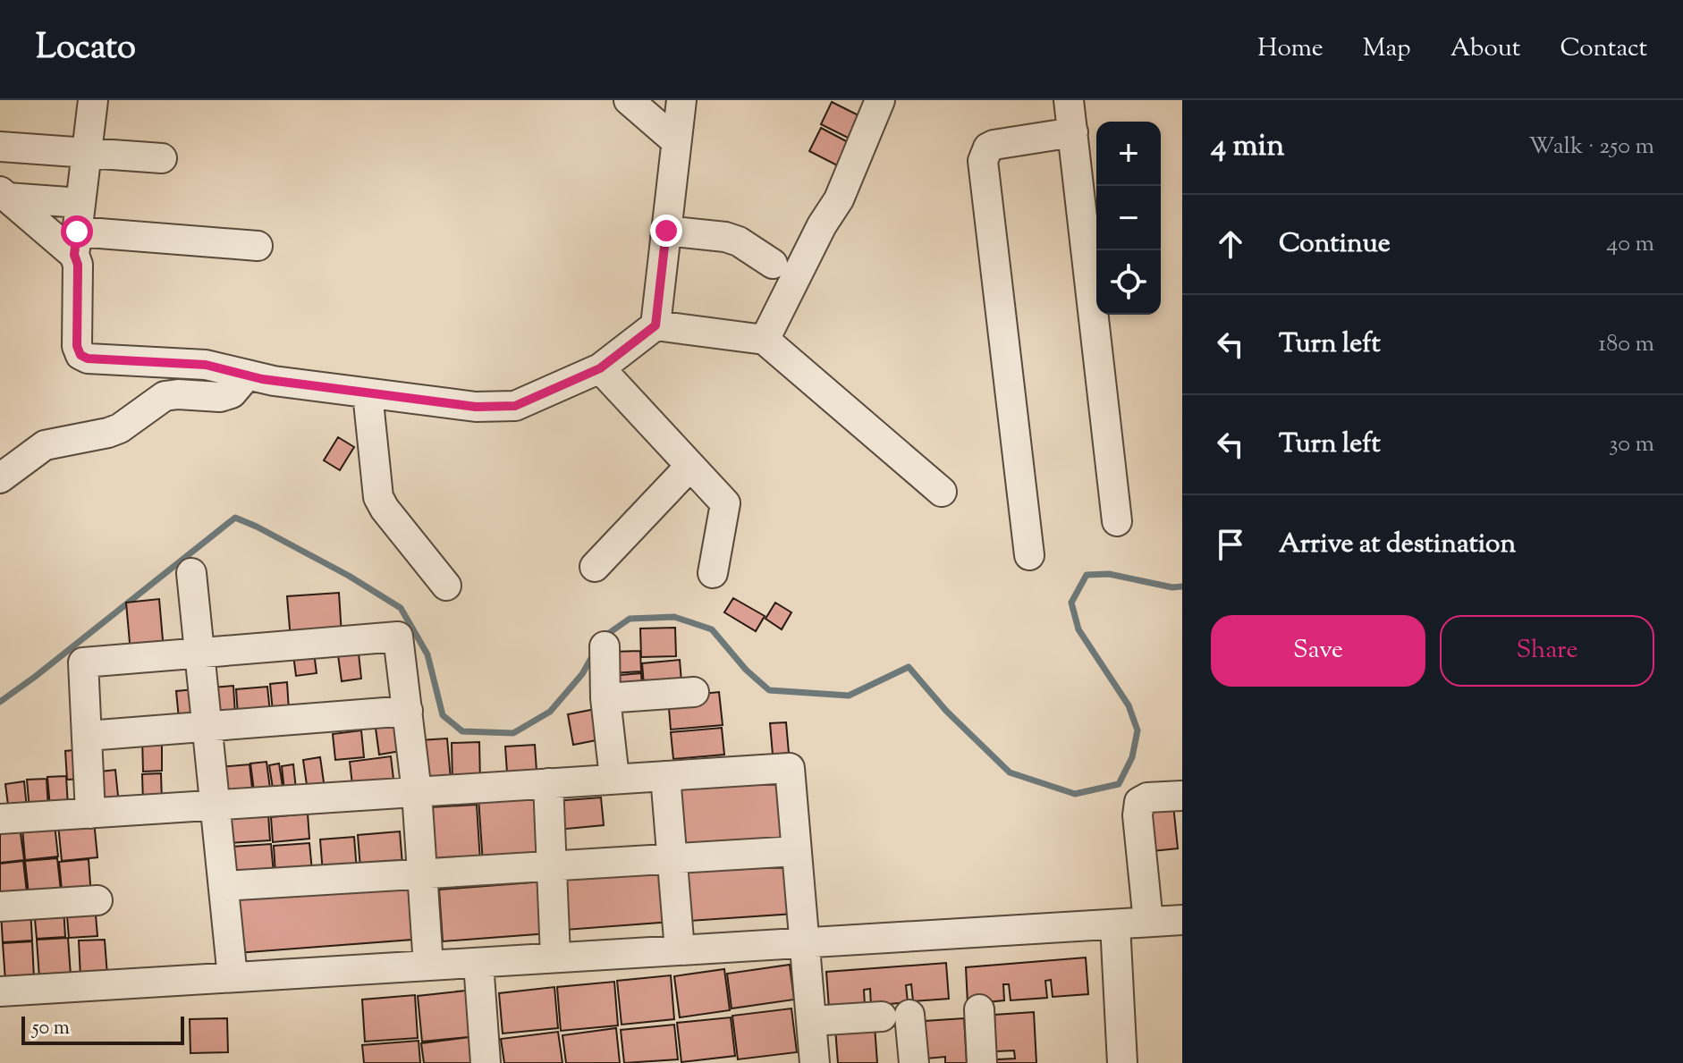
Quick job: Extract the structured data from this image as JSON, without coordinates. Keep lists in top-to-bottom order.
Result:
{
  "scale_bar": "50 m",
  "page": {
    "header": "Locato",
    "nav": [
      "Home",
      "Map",
      "About",
      "Contact"
    ],
    "heading": ["4 min", "Walk · 250 m"],
    "map_buttons": ["+", "−"],
    "list": [
      ["Continue", "40 m"],
      ["Turn left", "180 m"],
      ["Turn left", "30 m"],
      "Arrive at destination"
    ],
    "buttons": ["Save", "Share"],
    "scale": "50 m"
  }
}
